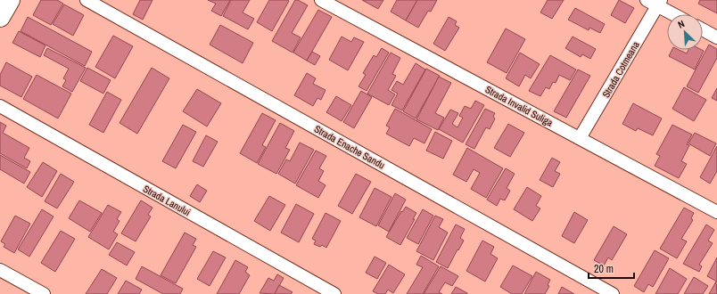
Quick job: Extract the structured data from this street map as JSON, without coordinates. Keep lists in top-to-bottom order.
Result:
{
  "streets": {
    "street": [
      "Strada Cotmeana",
      "Strada Invalid Suliga",
      "Strada Enache Sandu",
      "Strada Lanului"
    ]
  },
  "crossings": [
    ["Strada Cotmeana", "Strada Invalid Suliga"]
  ],
  "scale_bar": "20 m",
  "north": "top left"
}
